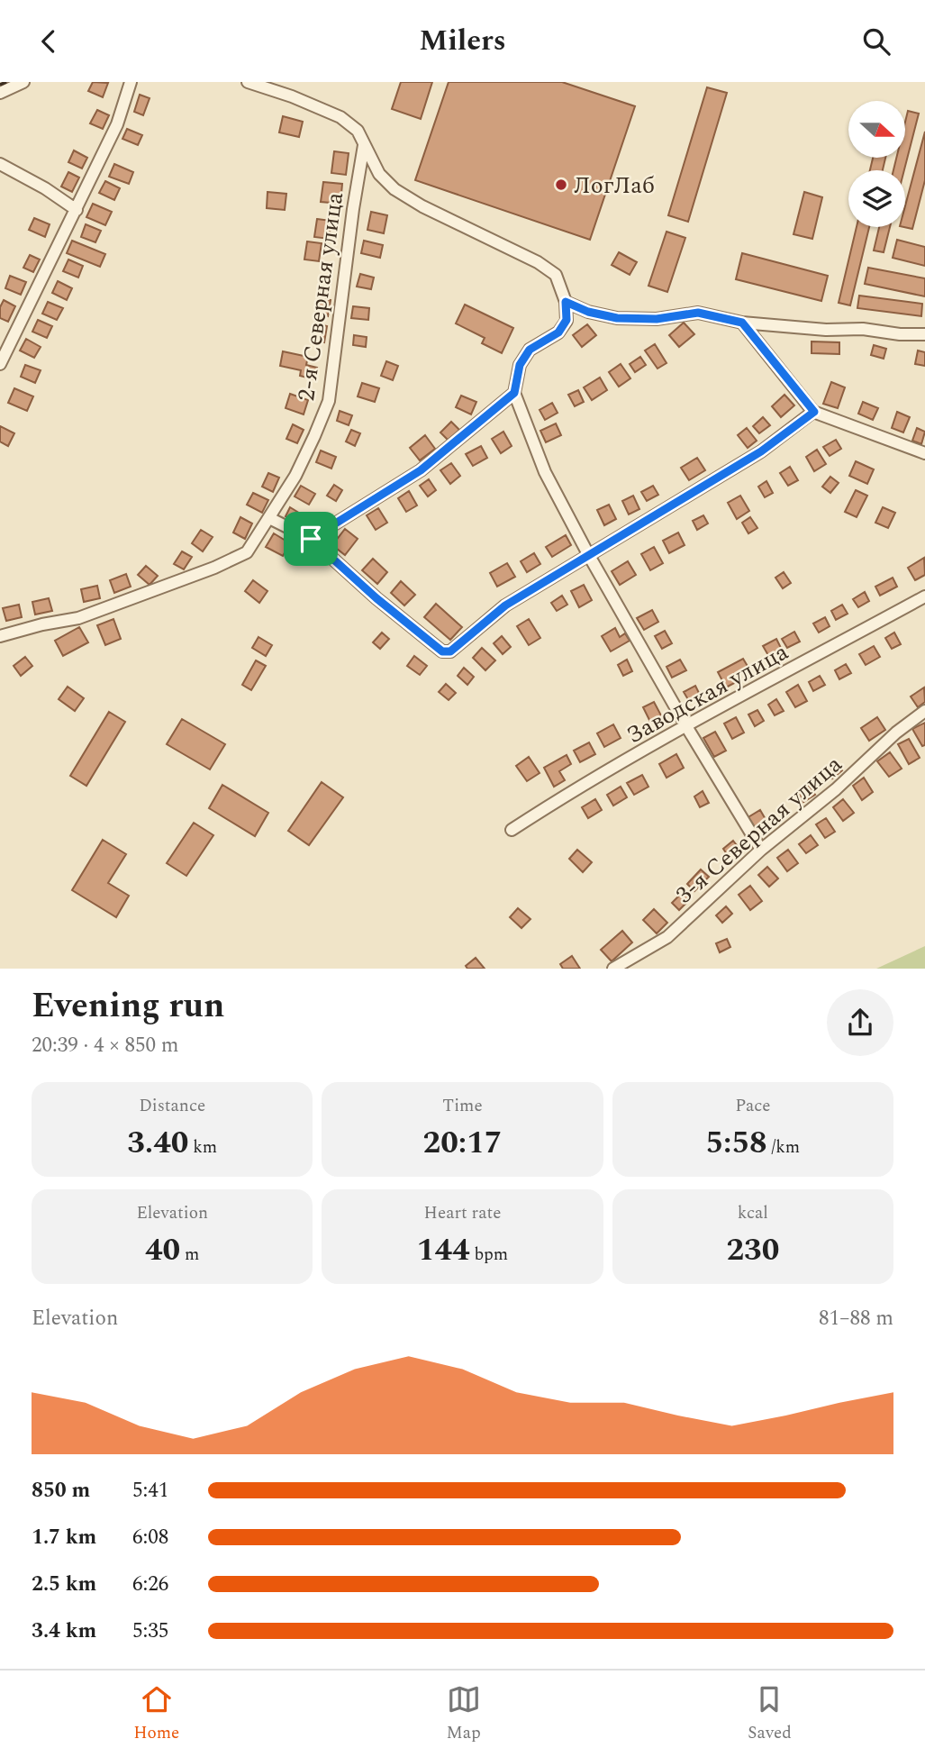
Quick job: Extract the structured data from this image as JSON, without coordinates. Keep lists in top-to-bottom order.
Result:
{
  "streets": {
    "street": ["2-я Северная улица", "Заводская улица", "3-я Северная улица"]
  },
  "places": ["ЛогЛаб"],
  "north": "right",
  "page": {
    "header": "Milers",
    "heading": ["Evening run", "20:39 · 4 × 850 m"],
    "stats": [
      ["Distance", "3.40 km"],
      ["Time", "20:17"],
      ["Pace", "5:58 /km"],
      ["Elevation", "40 m"],
      ["Heart rate", "144 bpm"],
      ["kcal", "230"]
    ],
    "chart": ["Elevation", "81–88 m"],
    "list": [
      {
        "name": "850 m",
        "note": "5:41"
      },
      {
        "name": "1.7 km",
        "note": "6:08"
      },
      {
        "name": "2.5 km",
        "note": "6:26"
      },
      {
        "name": "3.4 km",
        "note": "5:35"
      }
    ],
    "tabs": ["Home", "Map", "Saved"]
  }
}
